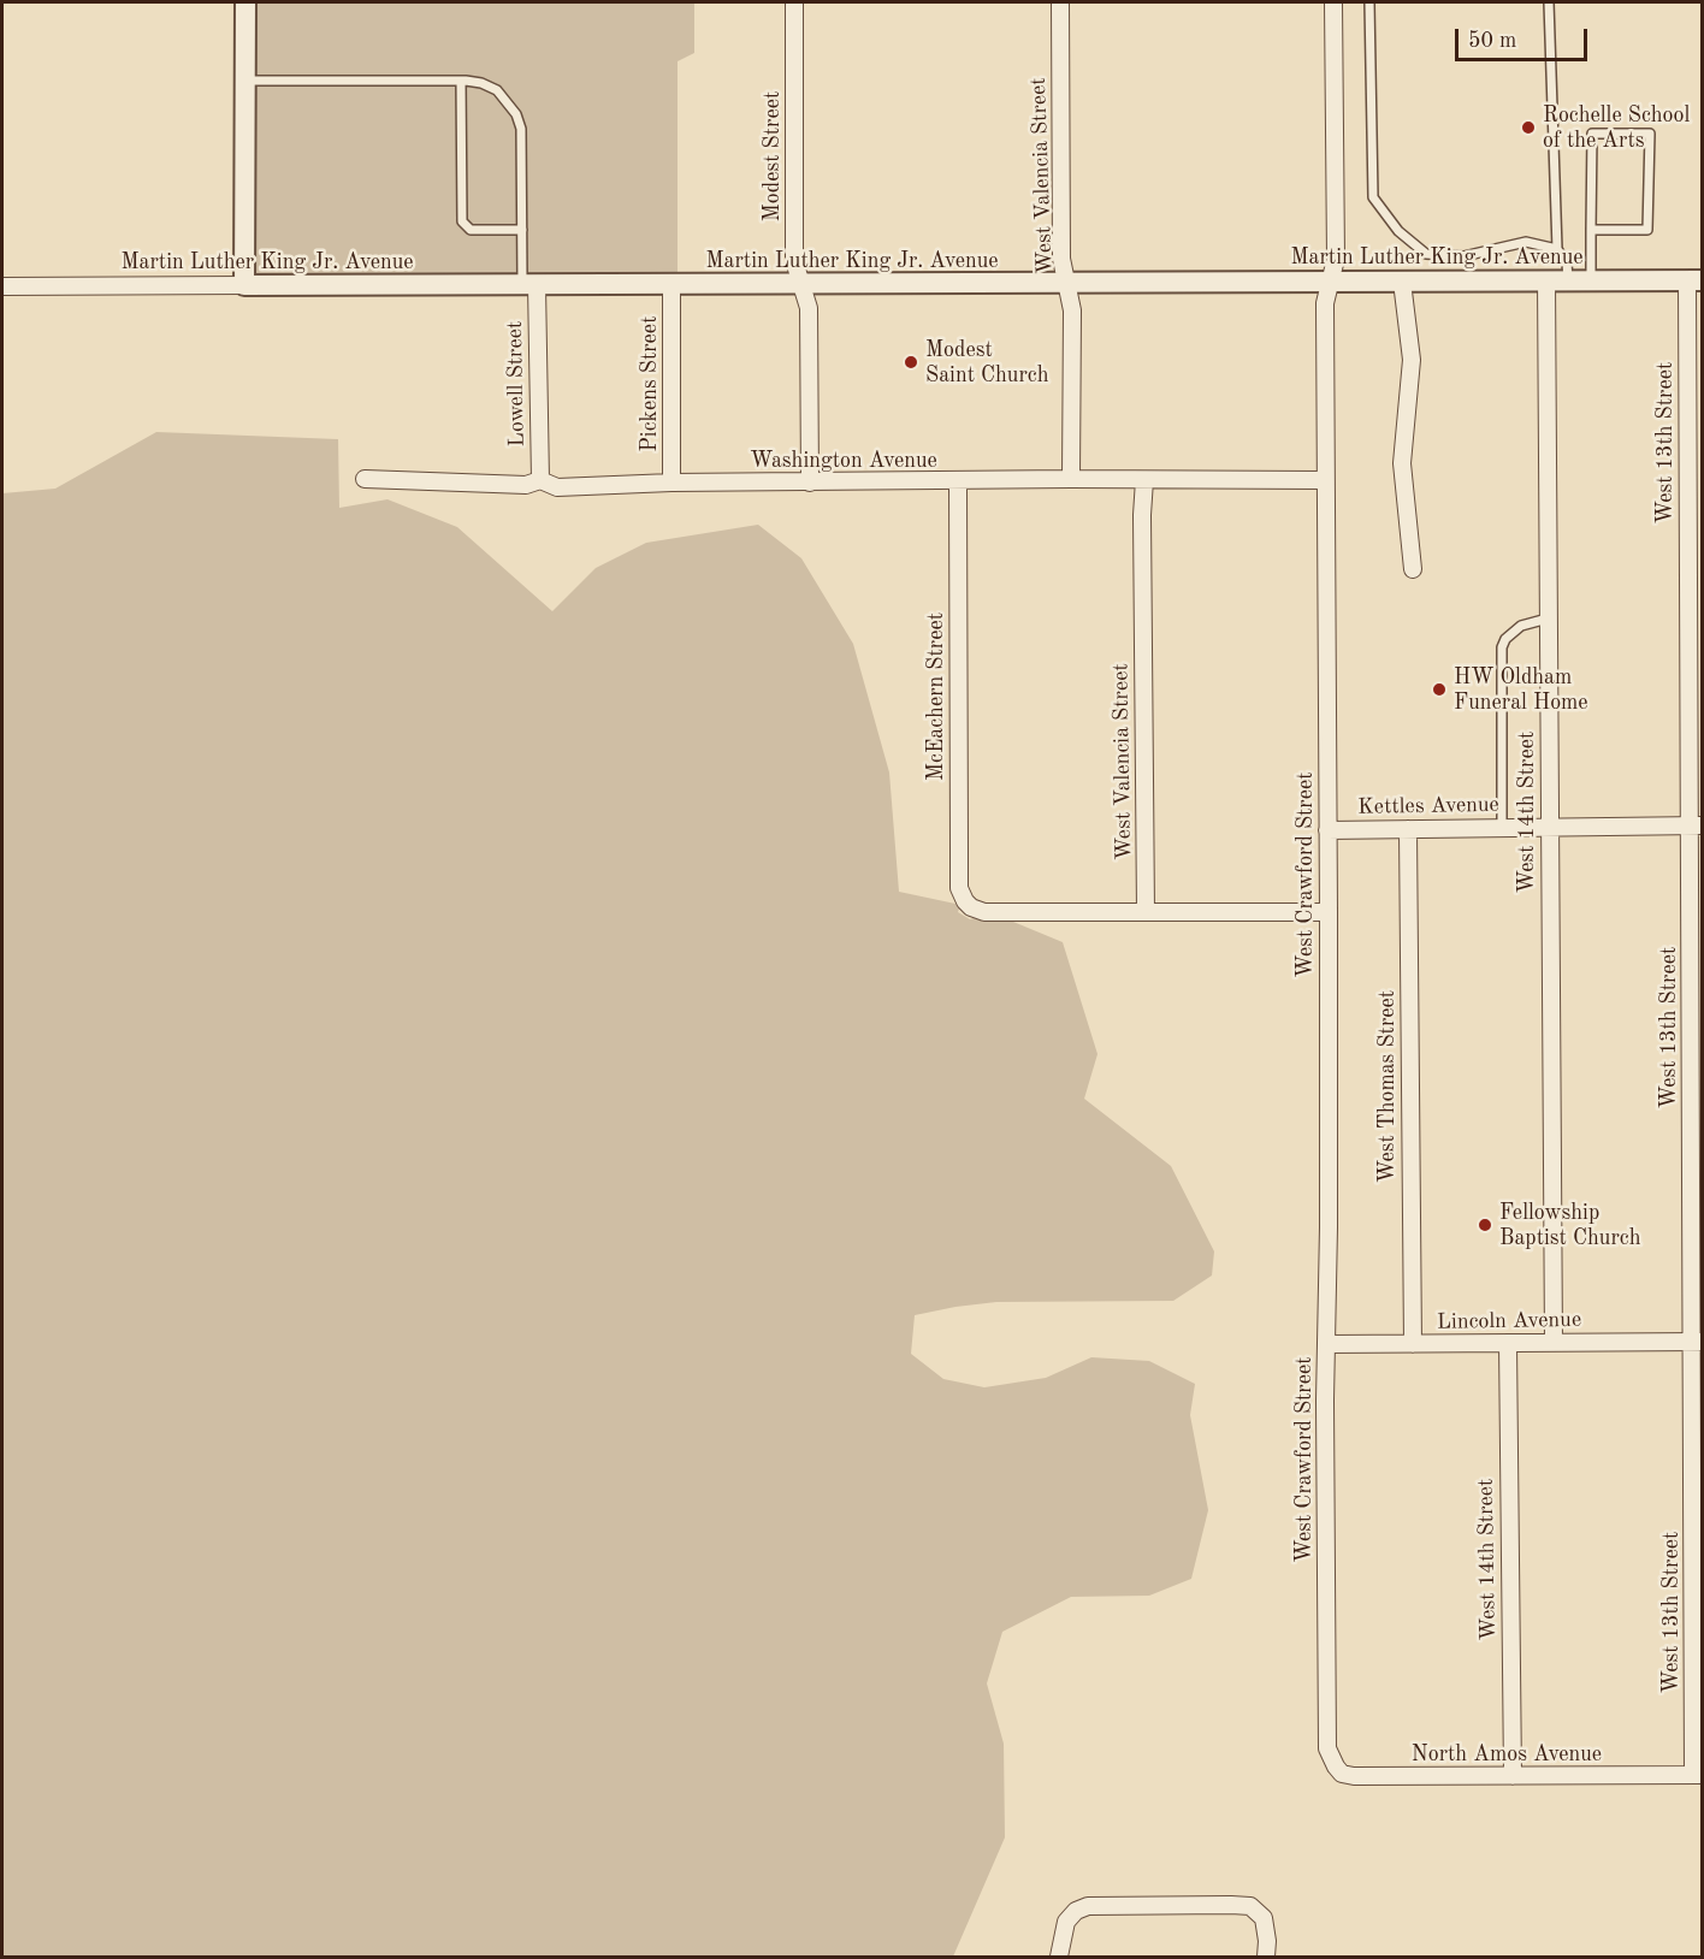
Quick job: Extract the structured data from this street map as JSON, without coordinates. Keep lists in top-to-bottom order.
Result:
{
  "streets": {
    "street": [
      "Modest Street",
      "West Valencia Street",
      "Martin Luther King Jr. Avenue",
      "Lowell Street",
      "Pickens Street",
      "West 13th Street",
      "Washington Avenue",
      "McEachern Street",
      "Kettles Avenue",
      "West 14th Street",
      "West Crawford Street",
      "West Thomas Street",
      "Lincoln Avenue",
      "North Amos Avenue"
    ]
  },
  "crossings": [
    ["Modest Street", "Martin Luther King Jr. Avenue"],
    ["Modest Street", "Washington Avenue"],
    ["West Valencia Street", "Martin Luther King Jr. Avenue"],
    ["West Valencia Street", "Washington Avenue"],
    ["West Valencia Street", "McEachern Street"],
    ["Martin Luther King Jr. Avenue", "Lowell Street"],
    ["Martin Luther King Jr. Avenue", "Pickens Street"],
    ["Martin Luther King Jr. Avenue", "West 13th Street"],
    ["Martin Luther King Jr. Avenue", "West 14th Street"],
    ["Martin Luther King Jr. Avenue", "West Crawford Street"],
    ["Lowell Street", "Washington Avenue"],
    ["Pickens Street", "Washington Avenue"],
    ["West 13th Street", "Kettles Avenue"],
    ["West 13th Street", "Lincoln Avenue"],
    ["West 13th Street", "North Amos Avenue"],
    ["Washington Avenue", "McEachern Street"],
    ["Washington Avenue", "West Crawford Street"],
    ["Kettles Avenue", "West 14th Street"],
    ["Kettles Avenue", "West Crawford Street"],
    ["Kettles Avenue", "West Thomas Street"],
    ["West 14th Street", "Lincoln Avenue"],
    ["West 14th Street", "North Amos Avenue"],
    ["West Crawford Street", "Lincoln Avenue"],
    ["West Crawford Street", "North Amos Avenue"],
    ["West Thomas Street", "Lincoln Avenue"]
  ],
  "places": [
    "Rochelle School of the Arts",
    "Modest Saint Church",
    "HW Oldham Funeral Home",
    "Fellowship Baptist Church"
  ],
  "scale_bar": "50 m"
}
